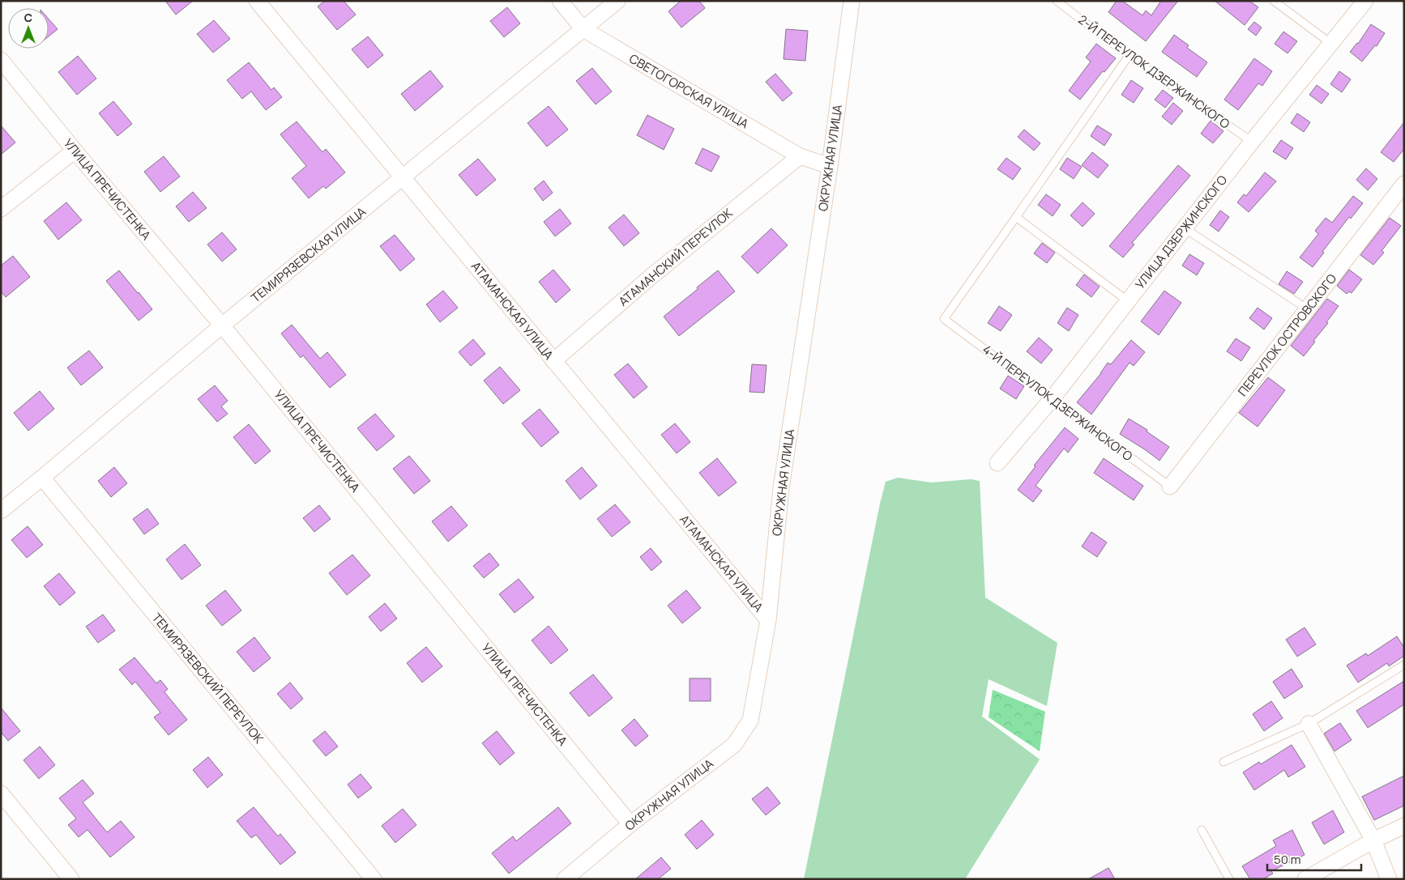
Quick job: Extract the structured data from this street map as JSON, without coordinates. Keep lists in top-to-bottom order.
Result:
{
  "streets": {
    "street": [
      "СВЕТОГОРСКАЯ УЛИЦА",
      "ОКРУЖНАЯ УЛИЦА",
      "УЛИЦА ПРЕЧИСТЕНКА",
      "УЛИЦА ДЗЕРЖИНСКОГО",
      "ТЕМИРЯЗЕВСКАЯ УЛИЦА",
      "АТАМАНСКИЙ ПЕРЕУЛОК",
      "АТАМАНСКАЯ УЛИЦА",
      "ПЕРЕУЛОК ОСТРОВСКОГО",
      "ТЕМИРЯЗЕВСКИЙ ПЕРЕУЛОК"
    ],
    "lane": ["2-Й ПЕРЕУЛОК ДЗЕРЖИНСКОГО", "4-Й ПЕРЕУЛОК ДЗЕРЖИНСКОГО"]
  },
  "crossings": [
    ["2-Й ПЕРЕУЛОК ДЗЕРЖИНСКОГО", "УЛИЦА ДЗЕРЖИНСКОГО"],
    ["СВЕТОГОРСКАЯ УЛИЦА", "ОКРУЖНАЯ УЛИЦА"],
    ["СВЕТОГОРСКАЯ УЛИЦА", "ТЕМИРЯЗЕВСКАЯ УЛИЦА"],
    ["СВЕТОГОРСКАЯ УЛИЦА", "АТАМАНСКИЙ ПЕРЕУЛОК"],
    ["ОКРУЖНАЯ УЛИЦА", "УЛИЦА ПРЕЧИСТЕНКА"],
    ["ОКРУЖНАЯ УЛИЦА", "АТАМАНСКАЯ УЛИЦА"],
    ["УЛИЦА ПРЕЧИСТЕНКА", "ТЕМИРЯЗЕВСКАЯ УЛИЦА"],
    ["УЛИЦА ДЗЕРЖИНСКОГО", "4-Й ПЕРЕУЛОК ДЗЕРЖИНСКОГО"],
    ["ТЕМИРЯЗЕВСКАЯ УЛИЦА", "АТАМАНСКАЯ УЛИЦА"],
    ["ТЕМИРЯЗЕВСКАЯ УЛИЦА", "ТЕМИРЯЗЕВСКИЙ ПЕРЕУЛОК"],
    ["АТАМАНСКИЙ ПЕРЕУЛОК", "АТАМАНСКАЯ УЛИЦА"],
    ["ПЕРЕУЛОК ОСТРОВСКОГО", "4-Й ПЕРЕУЛОК ДЗЕРЖИНСКОГО"]
  ],
  "scale_bar": "50 m",
  "north": "top"
}
